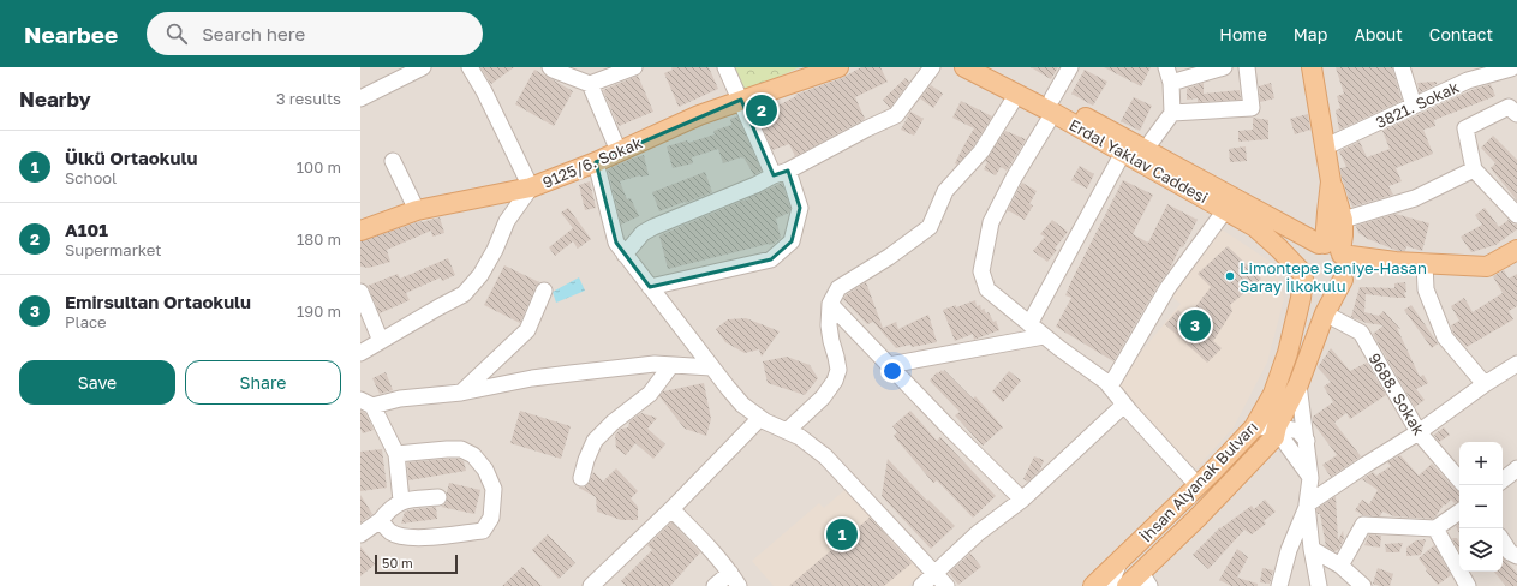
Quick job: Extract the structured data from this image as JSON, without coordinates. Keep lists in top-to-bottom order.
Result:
{
  "streets": {
    "main road": ["Erdal Yaklav Caddesi", "9125/6. Sokak", "İhsan Alyanak Bulvarı"],
    "street": ["3821. Sokak", "9688. Sokak"]
  },
  "crossings": [
    ["Erdal Yaklav Caddesi", "İhsan Alyanak Bulvarı"],
    ["9688. Sokak", "İhsan Alyanak Bulvarı"]
  ],
  "places": ["Limontepe Seniye-Hasan Saray İlkokulu"],
  "scale_bar": "50 m",
  "page": {
    "header": "Nearbee",
    "search": "Search here",
    "nav": [
      "Home",
      "Map",
      "About",
      "Contact"
    ],
    "heading": ["Nearby", "3 results"],
    "pins": ["2", "3", "1"],
    "list": [
      {
        "mark": "1",
        "name": "Ülkü Ortaokulu",
        "note": "School",
        "value": "100 m"
      },
      {
        "mark": "2",
        "name": "A101",
        "note": "Supermarket",
        "value": "180 m"
      },
      {
        "mark": "3",
        "name": "Emirsultan Ortaokulu",
        "note": "Place",
        "value": "190 m"
      }
    ],
    "buttons": ["Save", "Share"],
    "map_buttons": ["+", "−"],
    "scale": "50 m"
  }
}
